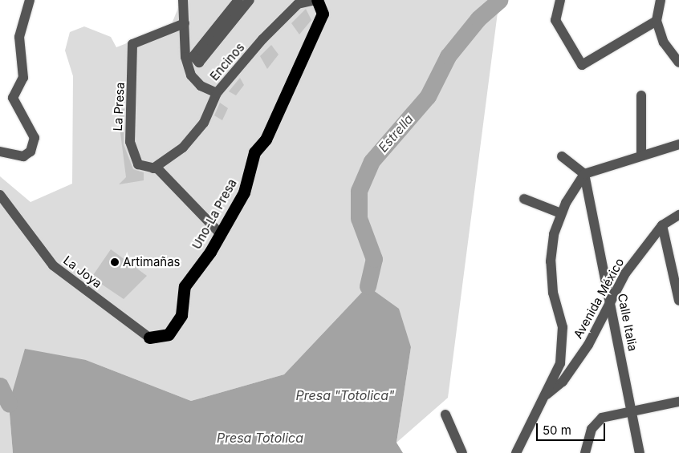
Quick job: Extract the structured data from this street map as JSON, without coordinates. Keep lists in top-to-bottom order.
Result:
{
  "streets": {
    "highway": ["Uno-La Presa"],
    "street": [
      "Encinos",
      "La Presa",
      "La Joya",
      "Avenida México",
      "Calle Italia"
    ]
  },
  "crossings": [
    ["Encinos", "La Presa"],
    ["Encinos", "Uno-La Presa"],
    ["La Presa", "Uno-La Presa"],
    ["Uno-La Presa", "La Joya"],
    ["Avenida México", "Calle Italia"]
  ],
  "water": ["Estrella", "Presa \"Totolica\"", "Presa Totolica"],
  "places": ["Artimañas"],
  "scale_bar": "50 m"
}
